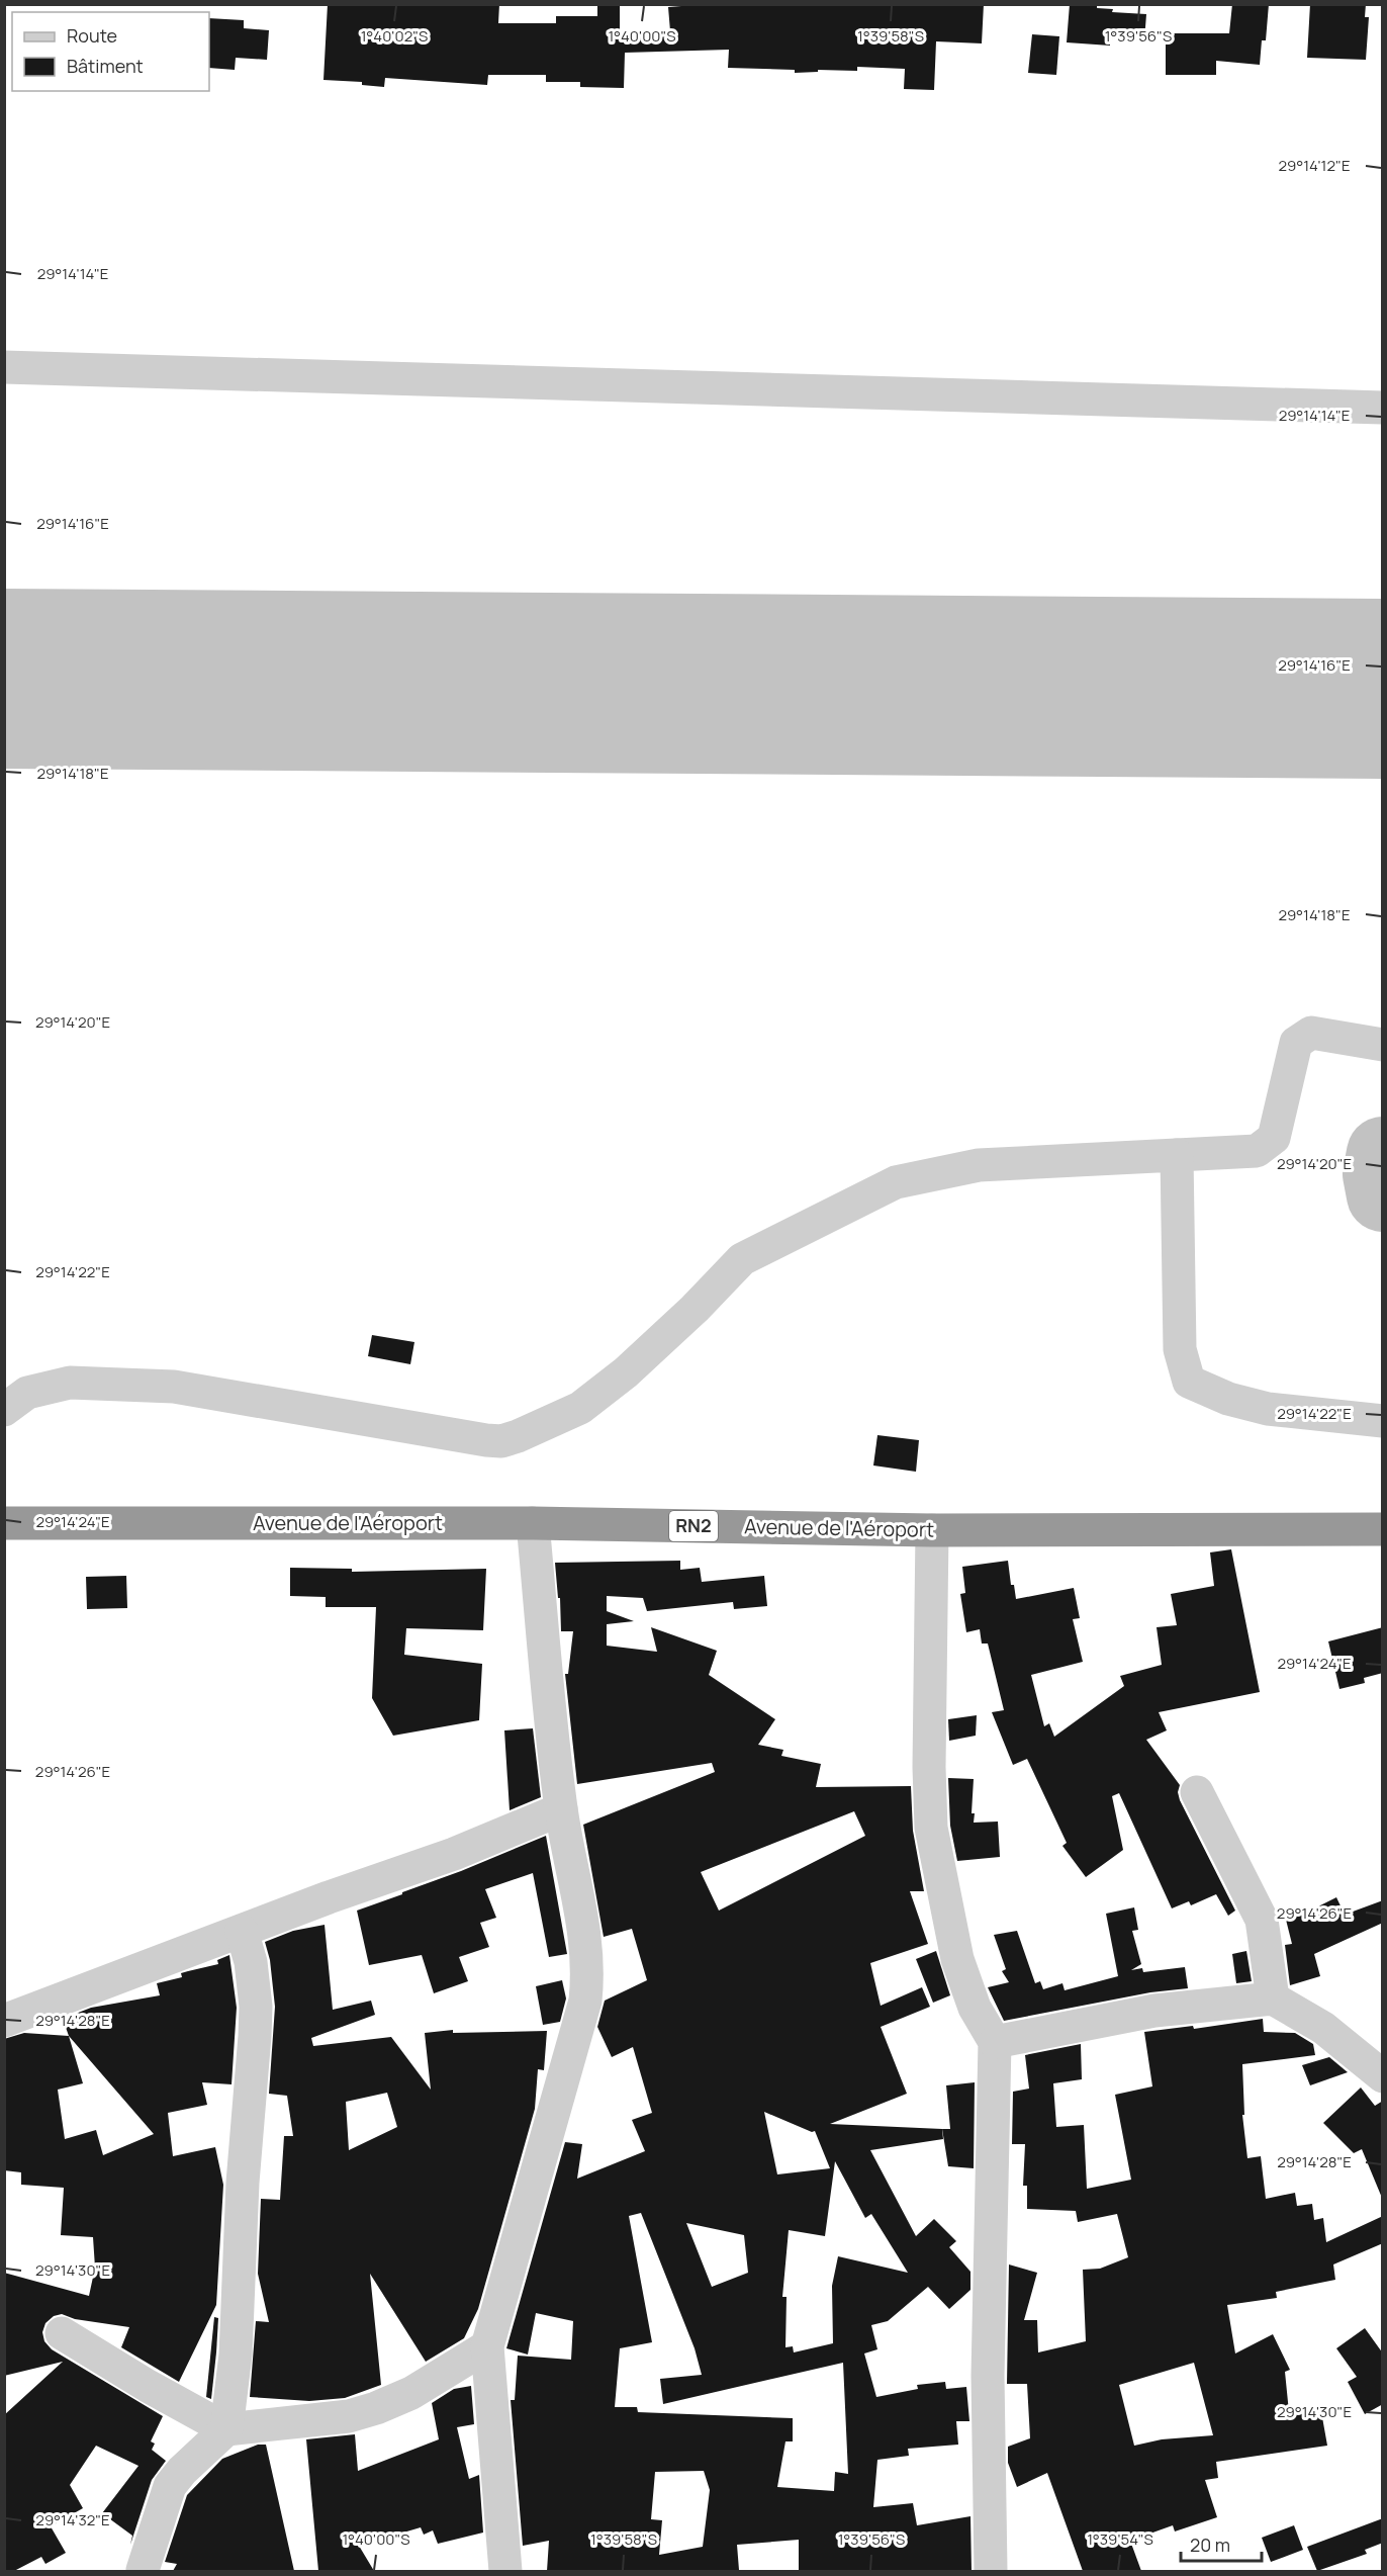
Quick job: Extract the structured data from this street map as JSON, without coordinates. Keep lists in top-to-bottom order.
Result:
{
  "streets": {
    "highway": ["Avenue de l'Aéroport", "RN2"]
  },
  "legend": ["Route", "Bâtiment"],
  "scale_bar": "20 m",
  "coordinates": [
    "1°40'02\"S",
    "1°40'00\"S",
    "1°39'58\"S",
    "1°39'56\"S",
    "29°14'12\"E",
    "29°14'14\"E",
    "29°14'16\"E",
    "29°14'18\"E",
    "29°14'20\"E",
    "29°14'22\"E",
    "29°14'24\"E",
    "29°14'26\"E",
    "29°14'28\"E",
    "29°14'30\"E",
    "29°14'32\"E",
    "1°39'54\"S"
  ]
}
